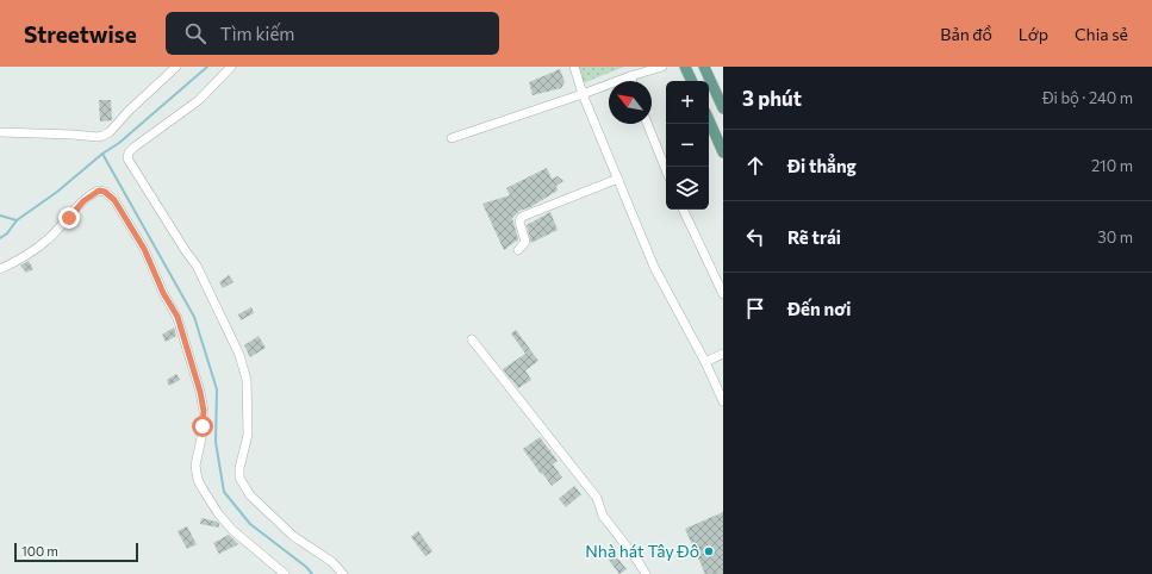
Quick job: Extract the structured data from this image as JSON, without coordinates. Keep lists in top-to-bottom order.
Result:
{
  "places": ["Nhà hát Tây Đô"],
  "scale_bar": "100 m",
  "north": "top left",
  "page": {
    "header": "Streetwise",
    "search": "Tìm kiếm",
    "nav": ["Bản đồ", "Lớp", "Chia sẻ"],
    "heading": ["3 phút", "Đi bộ · 240 m"],
    "map_buttons": ["+", "−"],
    "list": [
      ["Đi thẳng", "210 m"],
      ["Rẽ trái", "30 m"],
      "Đến nơi"
    ],
    "scale": "100 m"
  }
}
